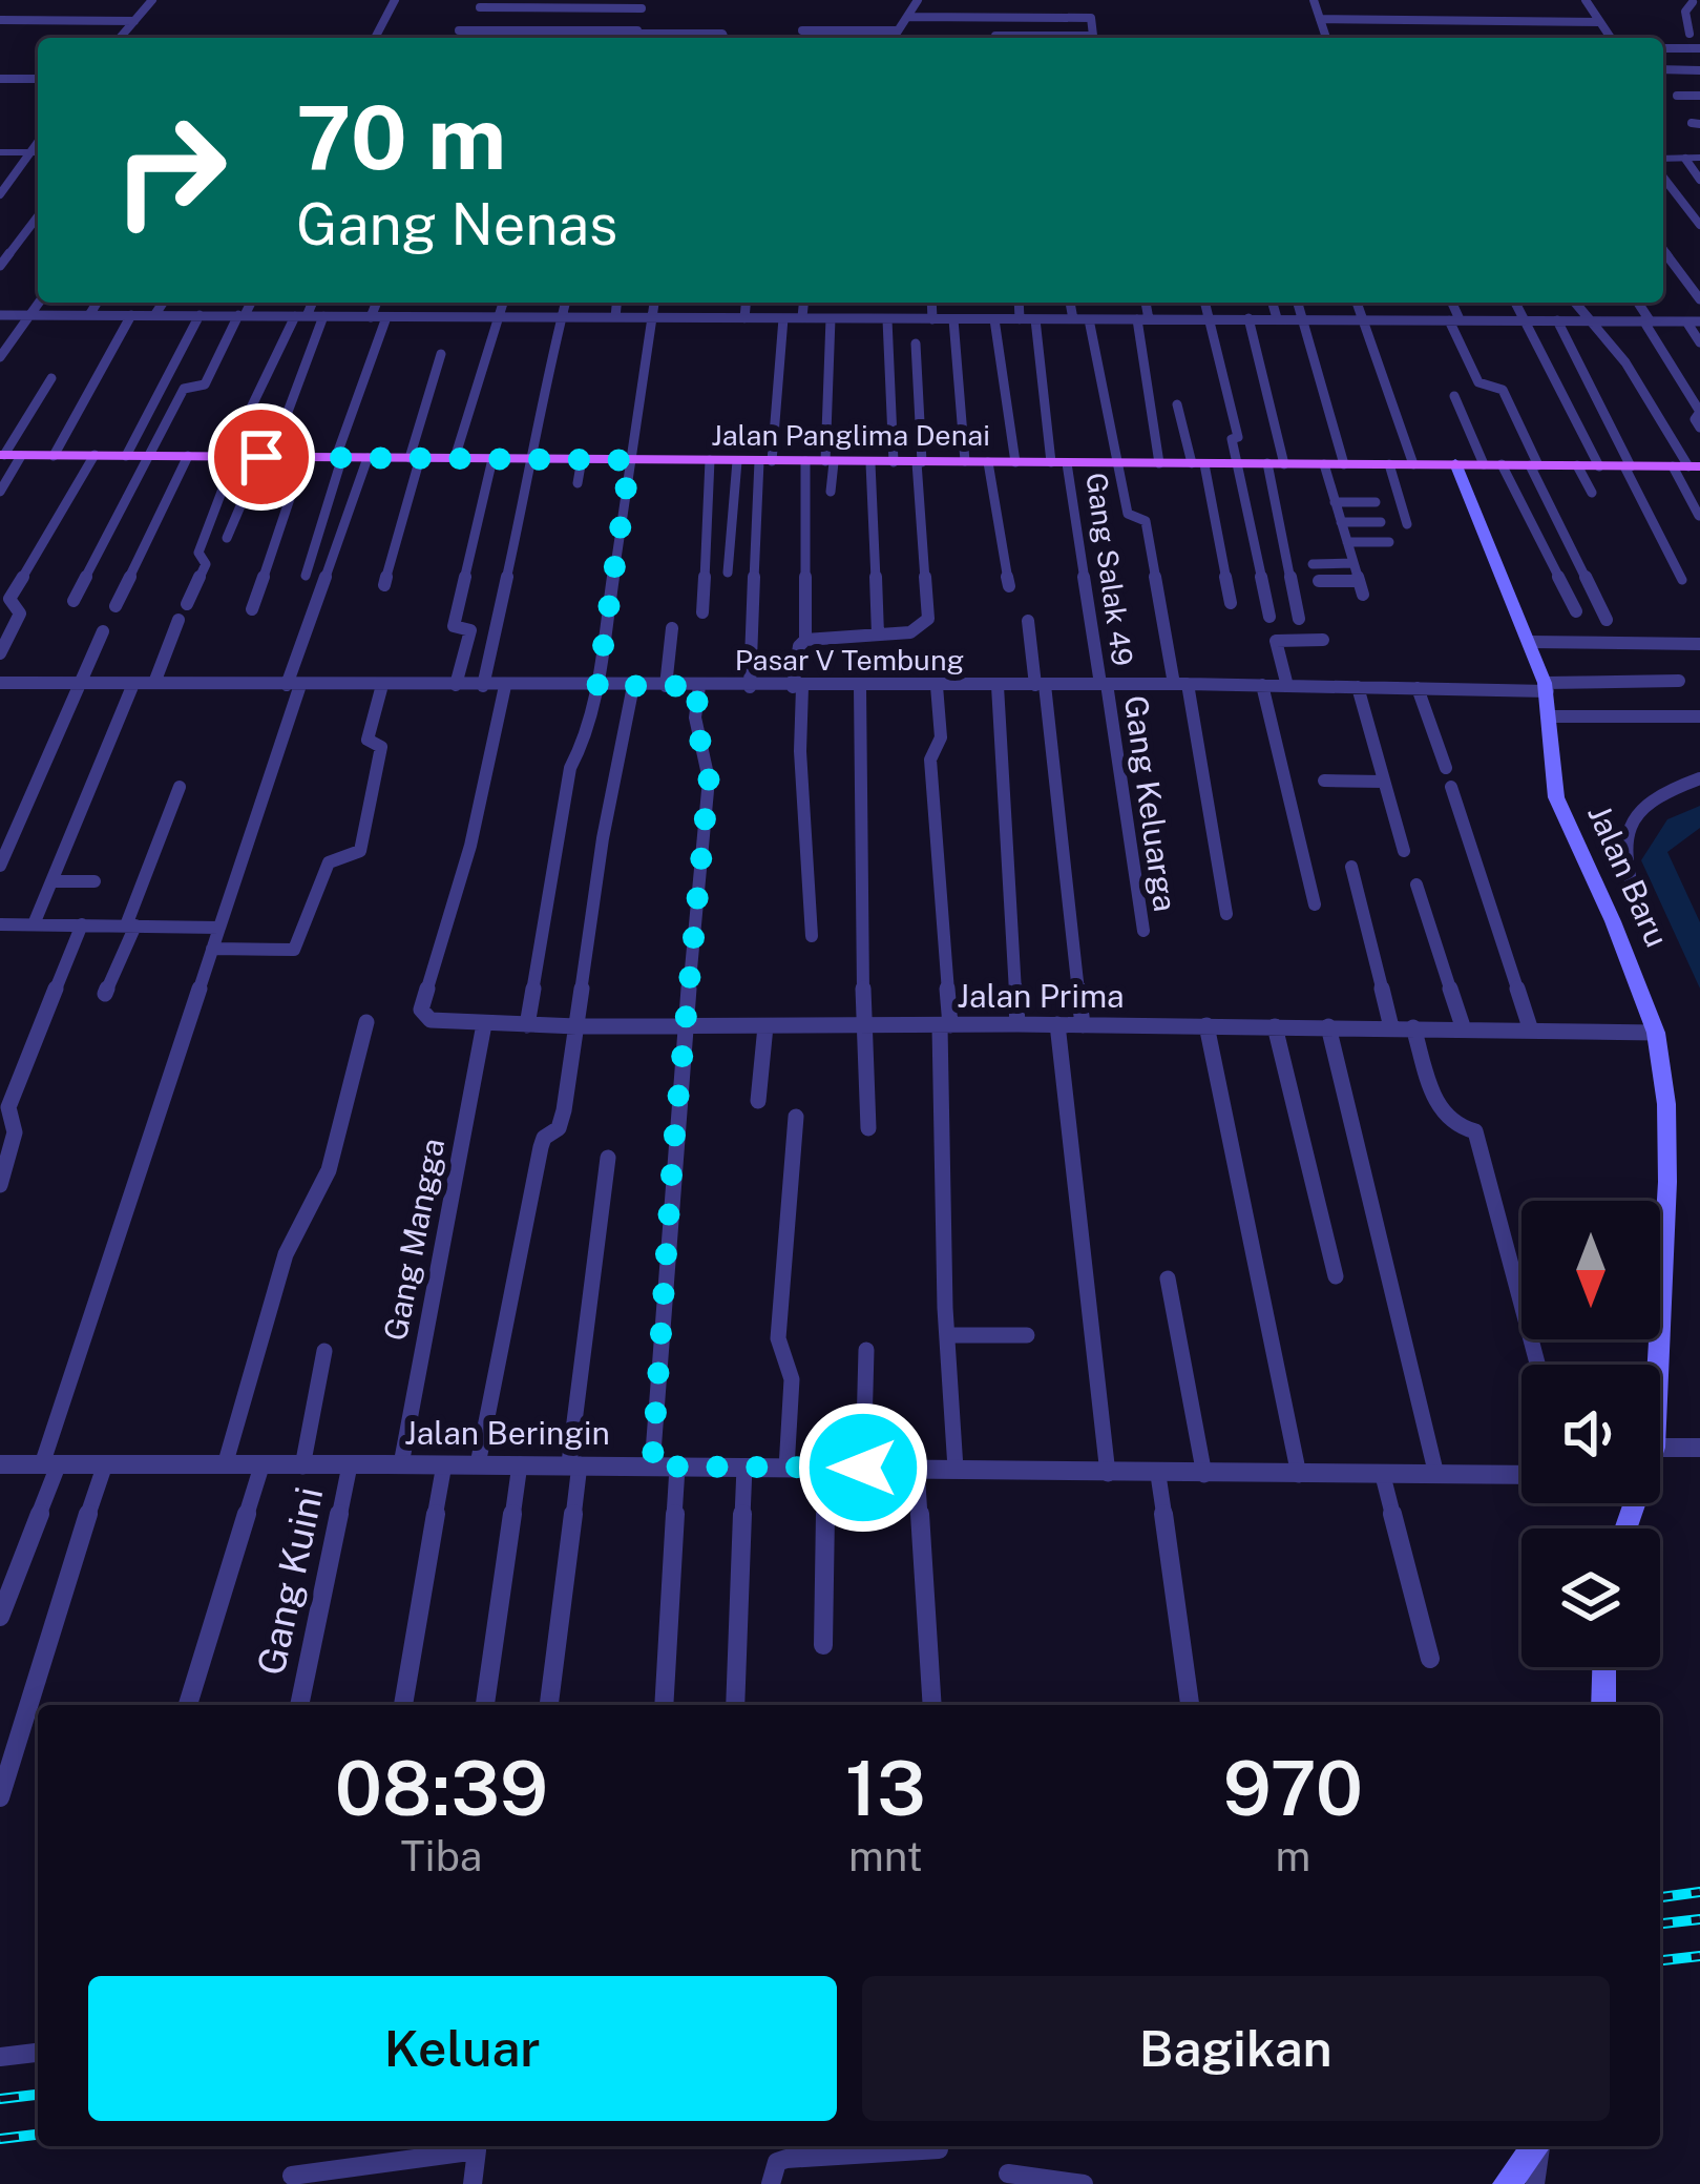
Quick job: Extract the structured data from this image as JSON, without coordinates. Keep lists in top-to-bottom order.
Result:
{
  "streets": {
    "main road": ["Jalan Panglima Denai", "Jalan Baru"],
    "street": [
      "Gang Salak 49",
      "Pasar V Tembung",
      "Gang Keluarga",
      "Jalan Prima",
      "Gang Mangga",
      "Jalan Beringin",
      "Gang Kuini"
    ]
  },
  "crossings": [
    ["Jalan Panglima Denai", "Gang Salak 49"],
    ["Jalan Panglima Denai", "Jalan Baru"],
    ["Gang Salak 49", "Pasar V Tembung"],
    ["Gang Salak 49", "Gang Keluarga"],
    ["Pasar V Tembung", "Gang Keluarga"],
    ["Pasar V Tembung", "Jalan Baru"],
    ["Pasar V Tembung", "Jalan Prima"],
    ["Jalan Baru", "Jalan Prima"],
    ["Jalan Prima", "Gang Mangga"],
    ["Gang Mangga", "Jalan Beringin"],
    ["Jalan Beringin", "Gang Kuini"]
  ],
  "north": "bottom",
  "page": {
    "turn": ["70 m", "Gang Nenas"],
    "eta": [
      "08:39",
      "Tiba",
      "13",
      "mnt",
      "970",
      "m"
    ],
    "buttons": ["Keluar", "Bagikan"]
  }
}
